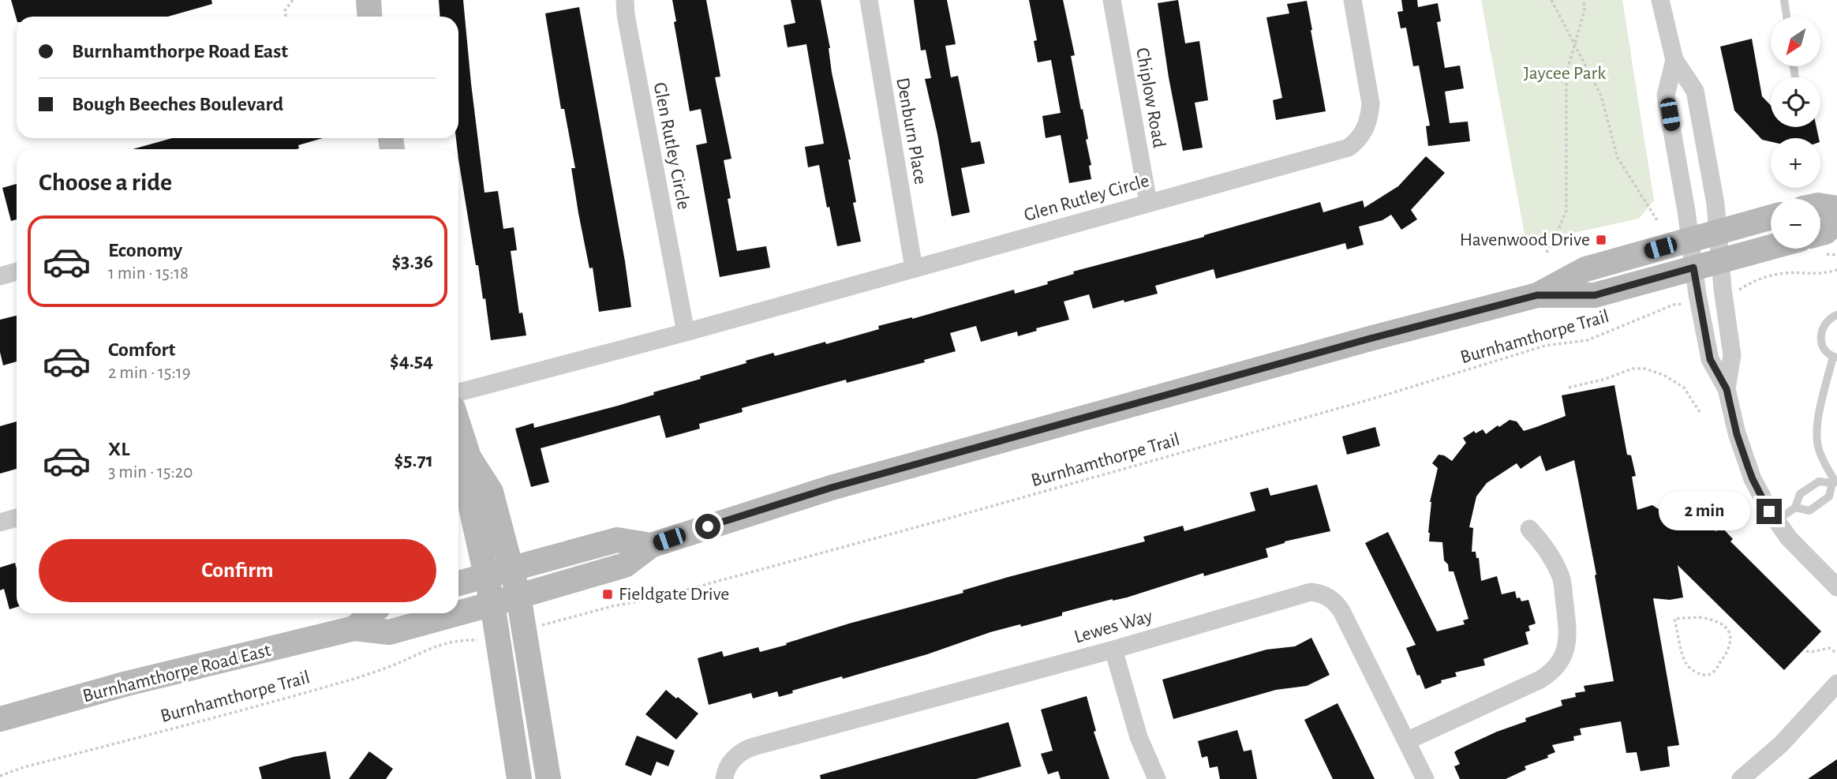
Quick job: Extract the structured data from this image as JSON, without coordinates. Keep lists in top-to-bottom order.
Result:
{
  "streets": {
    "main road": ["Burnhamthorpe Road East"],
    "street": [
      "Chiplow Road",
      "Denburn Place",
      "Glen Rutley Circle",
      "Lewes Way"
    ],
    "path": ["Burnhamthorpe Trail"]
  },
  "crossings": [
    ["Chiplow Road", "Glen Rutley Circle"],
    ["Denburn Place", "Glen Rutley Circle"]
  ],
  "parks": ["Jaycee Park"],
  "places": {
    "transit": ["Havenwood Drive", "Fieldgate Drive"]
  },
  "north": "bottom left",
  "page": {
    "map_buttons": ["+", "−"],
    "banner": ["Burnhamthorpe Road East", "Bough Beeches Boulevard"],
    "heading": "Choose a ride",
    "list": [
      {
        "name": "Economy",
        "note": "1 min · 15:18",
        "value": "$3.36"
      },
      {
        "name": "Comfort",
        "note": "2 min · 15:19",
        "value": "$4.54"
      },
      {
        "name": "XL",
        "note": "3 min · 15:20",
        "value": "$5.71"
      }
    ],
    "bubble": "2 min",
    "buttons": "Confirm"
  }
}
